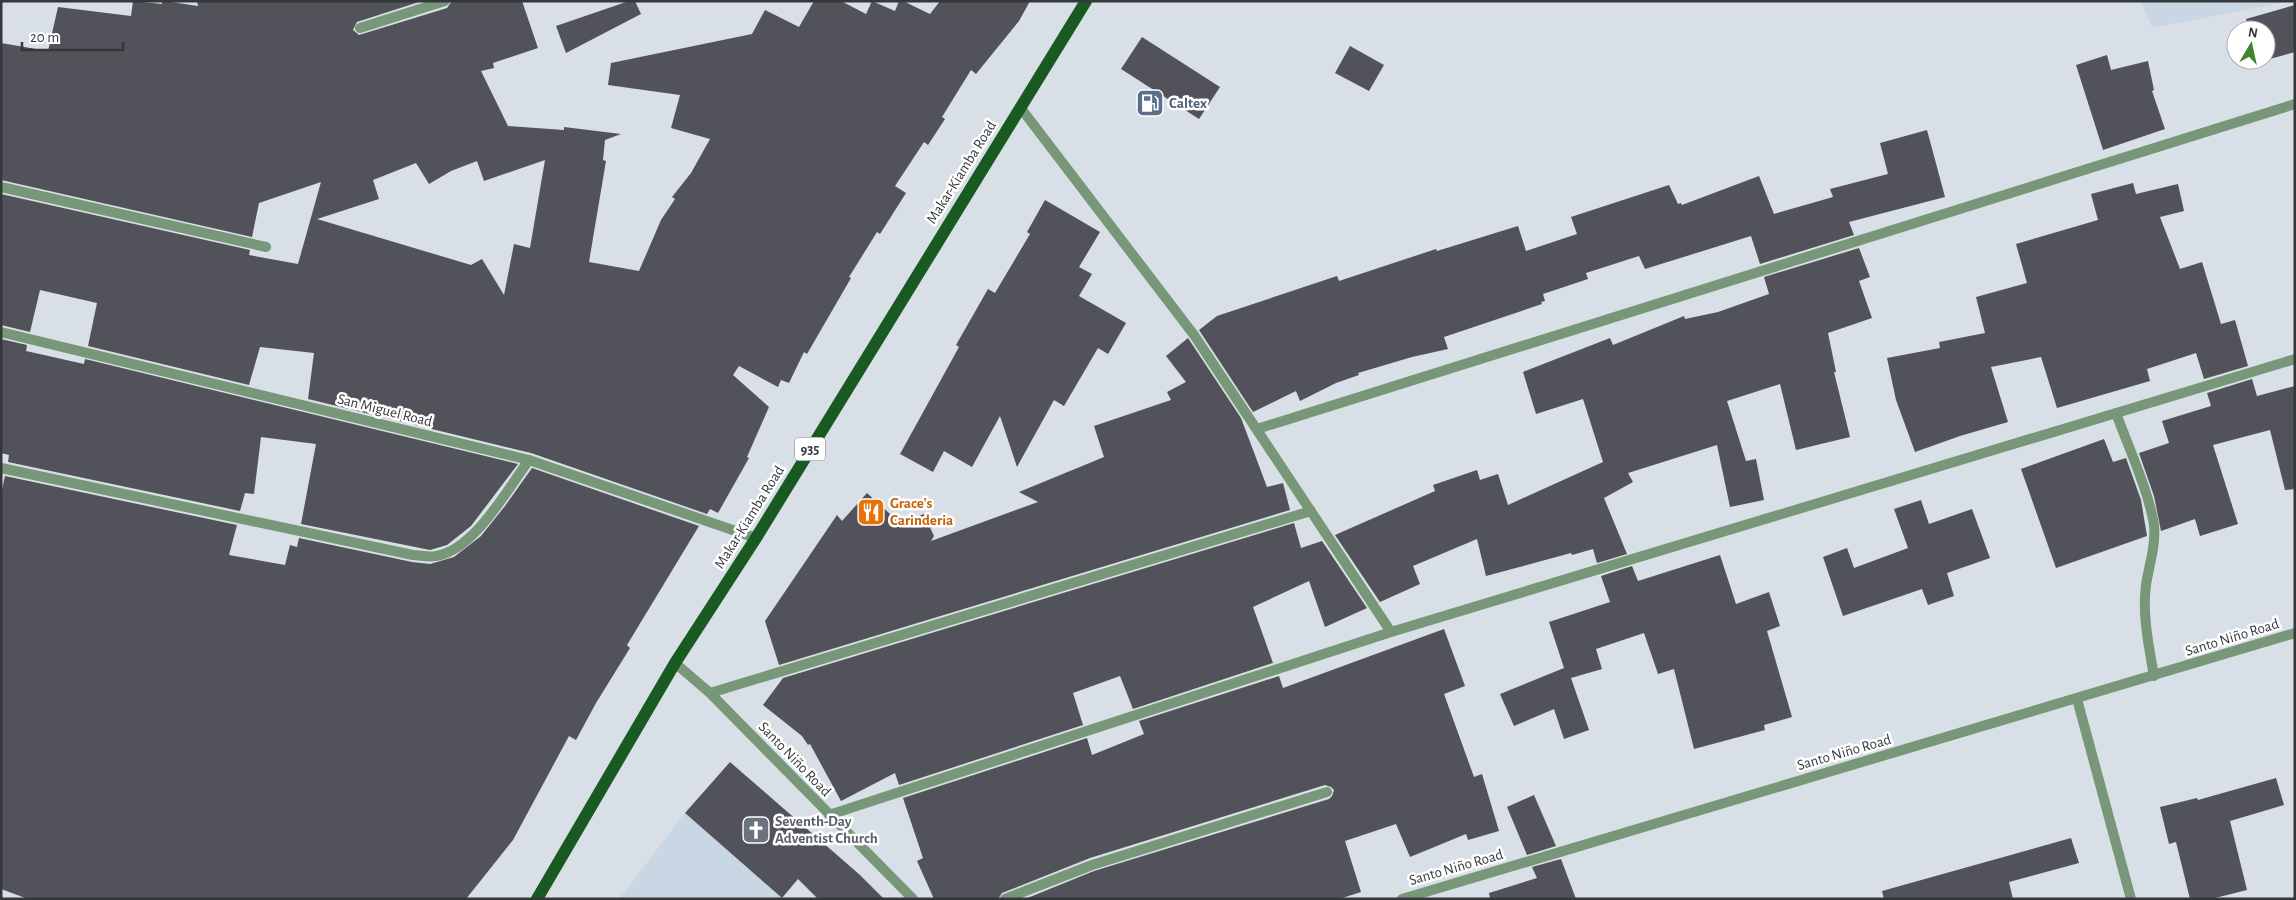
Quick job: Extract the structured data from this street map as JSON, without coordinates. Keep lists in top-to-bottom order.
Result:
{
  "streets": {
    "main road": ["Makar-Kiamba Road", "935"],
    "street": ["San Miguel Road", "Santo Niño Road"]
  },
  "crossings": [
    ["Makar-Kiamba Road", "San Miguel Road"],
    ["Makar-Kiamba Road", "Santo Niño Road"]
  ],
  "places": {
    "fuel station": ["Caltex"],
    "restaurant": ["Grace's Carinderia"],
    "church": ["Seventh-Day Adventist Church"]
  },
  "scale_bar": "20 m",
  "north": "top"
}
